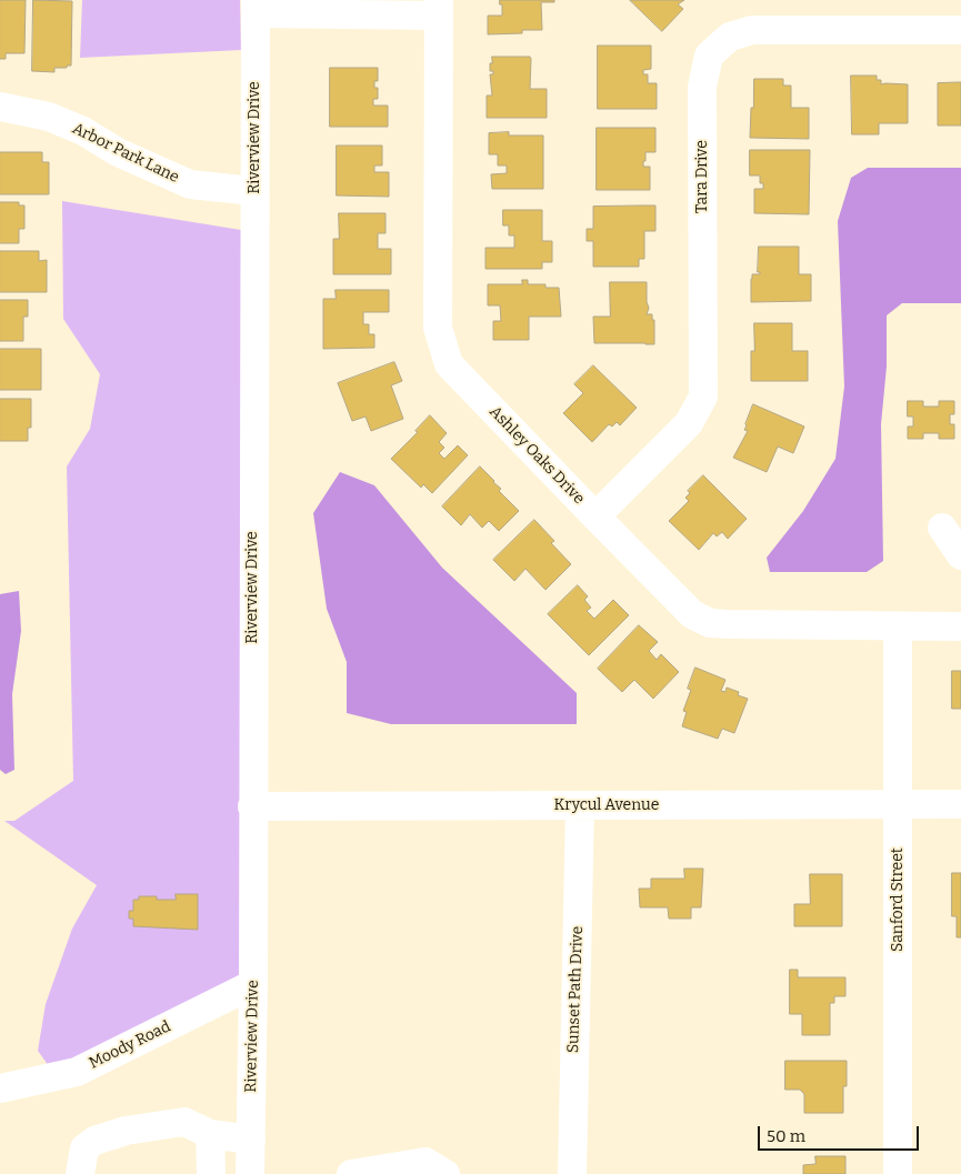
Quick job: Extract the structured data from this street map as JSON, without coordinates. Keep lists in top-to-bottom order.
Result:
{
  "streets": {
    "street": [
      "Riverview Drive",
      "Arbor Park Lane",
      "Tara Drive",
      "Ashley Oaks Drive",
      "Krycul Avenue",
      "Sanford Street",
      "Sunset Path Drive",
      "Moody Road"
    ]
  },
  "crossings": [
    ["Riverview Drive", "Arbor Park Lane"],
    ["Riverview Drive", "Krycul Avenue"],
    ["Riverview Drive", "Moody Road"],
    ["Tara Drive", "Ashley Oaks Drive"],
    ["Ashley Oaks Drive", "Sanford Street"],
    ["Krycul Avenue", "Sanford Street"],
    ["Krycul Avenue", "Sunset Path Drive"]
  ],
  "scale_bar": "50 m"
}
